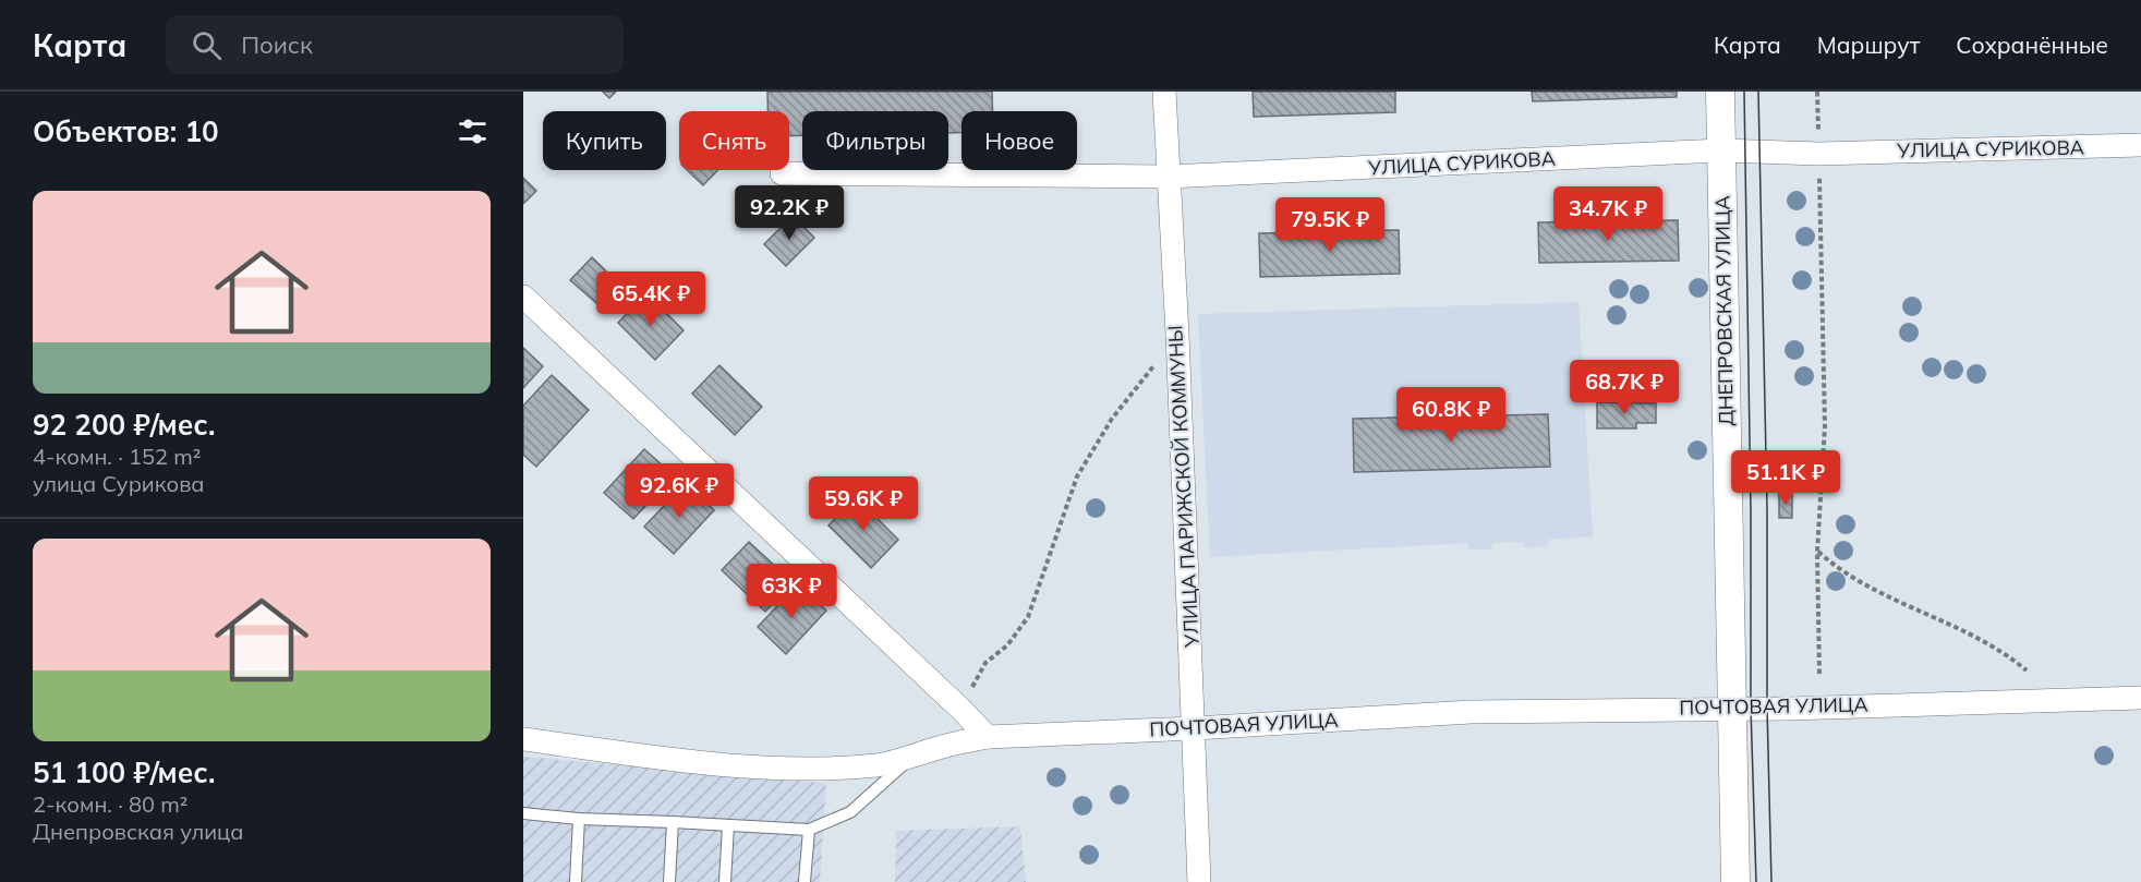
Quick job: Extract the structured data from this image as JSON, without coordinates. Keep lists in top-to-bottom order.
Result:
{
  "streets": {
    "street": [
      "УЛИЦА СУРИКОВА",
      "ДНЕПРОВСКАЯ УЛИЦА",
      "УЛИЦА ПАРИЖСКОЙ КОММУНЫ",
      "ПОЧТОВАЯ УЛИЦА"
    ]
  },
  "crossings": [
    ["УЛИЦА СУРИКОВА", "ДНЕПРОВСКАЯ УЛИЦА"],
    ["УЛИЦА СУРИКОВА", "УЛИЦА ПАРИЖСКОЙ КОММУНЫ"],
    ["ДНЕПРОВСКАЯ УЛИЦА", "ПОЧТОВАЯ УЛИЦА"],
    ["УЛИЦА ПАРИЖСКОЙ КОММУНЫ", "ПОЧТОВАЯ УЛИЦА"]
  ],
  "page": {
    "header": "Карта",
    "search": "Поиск",
    "nav": ["Карта", "Маршрут", "Сохранённые"],
    "heading": "Объектов: 10",
    "chip": [
      "Купить",
      "Снять",
      "Фильтры",
      "Новое"
    ],
    "list": [
      {
        "name": "92 200 ₽/мес.",
        "note": "4-комн. · 152 m² · улица Сурикова"
      },
      {
        "name": "51 100 ₽/мес.",
        "note": "2-комн. · 80 m² · Днепровская улица"
      }
    ],
    "price": [
      "92.2K ₽",
      "34.7K ₽",
      "79.5K ₽",
      "65.4K ₽",
      "68.7K ₽",
      "60.8K ₽",
      "51.1K ₽",
      "92.6K ₽",
      "59.6K ₽",
      "63K ₽"
    ]
  }
}
